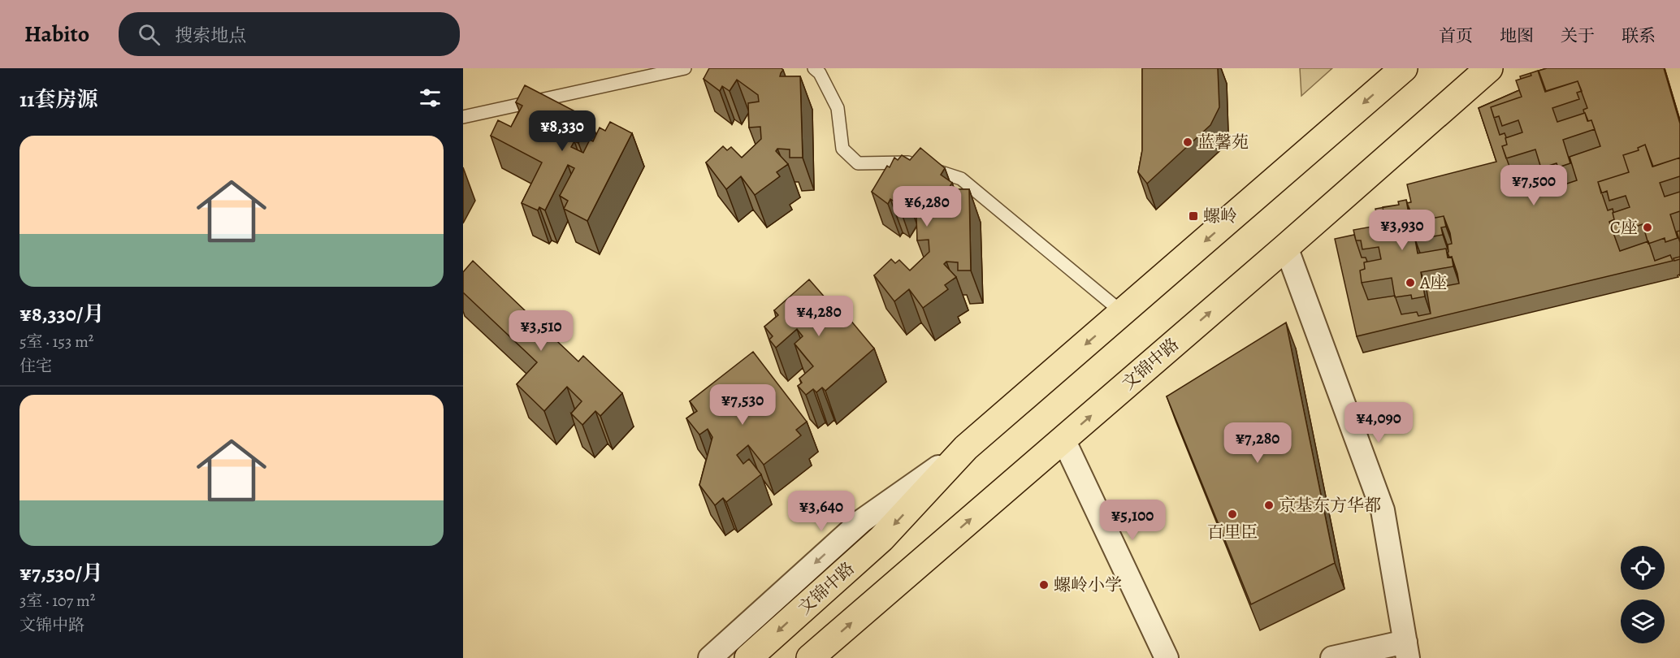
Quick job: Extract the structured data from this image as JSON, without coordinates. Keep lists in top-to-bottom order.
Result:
{
  "streets": {
    "main road": ["文锦中路"]
  },
  "places": {
    "other": [
      "蓝馨苑",
      "C座",
      "A座",
      "京基东方华都",
      "百里臣",
      "螺岭小学"
    ],
    "transit": ["螺岭"]
  },
  "page": {
    "header": "Habito",
    "search": "搜索地点",
    "nav": [
      "首页",
      "地图",
      "关于",
      "联系"
    ],
    "heading": "11套房源",
    "price": [
      "¥8,330",
      "¥7,500",
      "¥6,280",
      "¥3,930",
      "¥4,280",
      "¥3,510",
      "¥7,530",
      "¥4,090",
      "¥7,280",
      "¥3,640",
      "¥5,100"
    ],
    "list": [
      {
        "name": "¥8,330/月",
        "note": "5室 · 153 m² · 住宅"
      },
      {
        "name": "¥7,530/月",
        "note": "3室 · 107 m² · 文锦中路"
      }
    ]
  }
}
